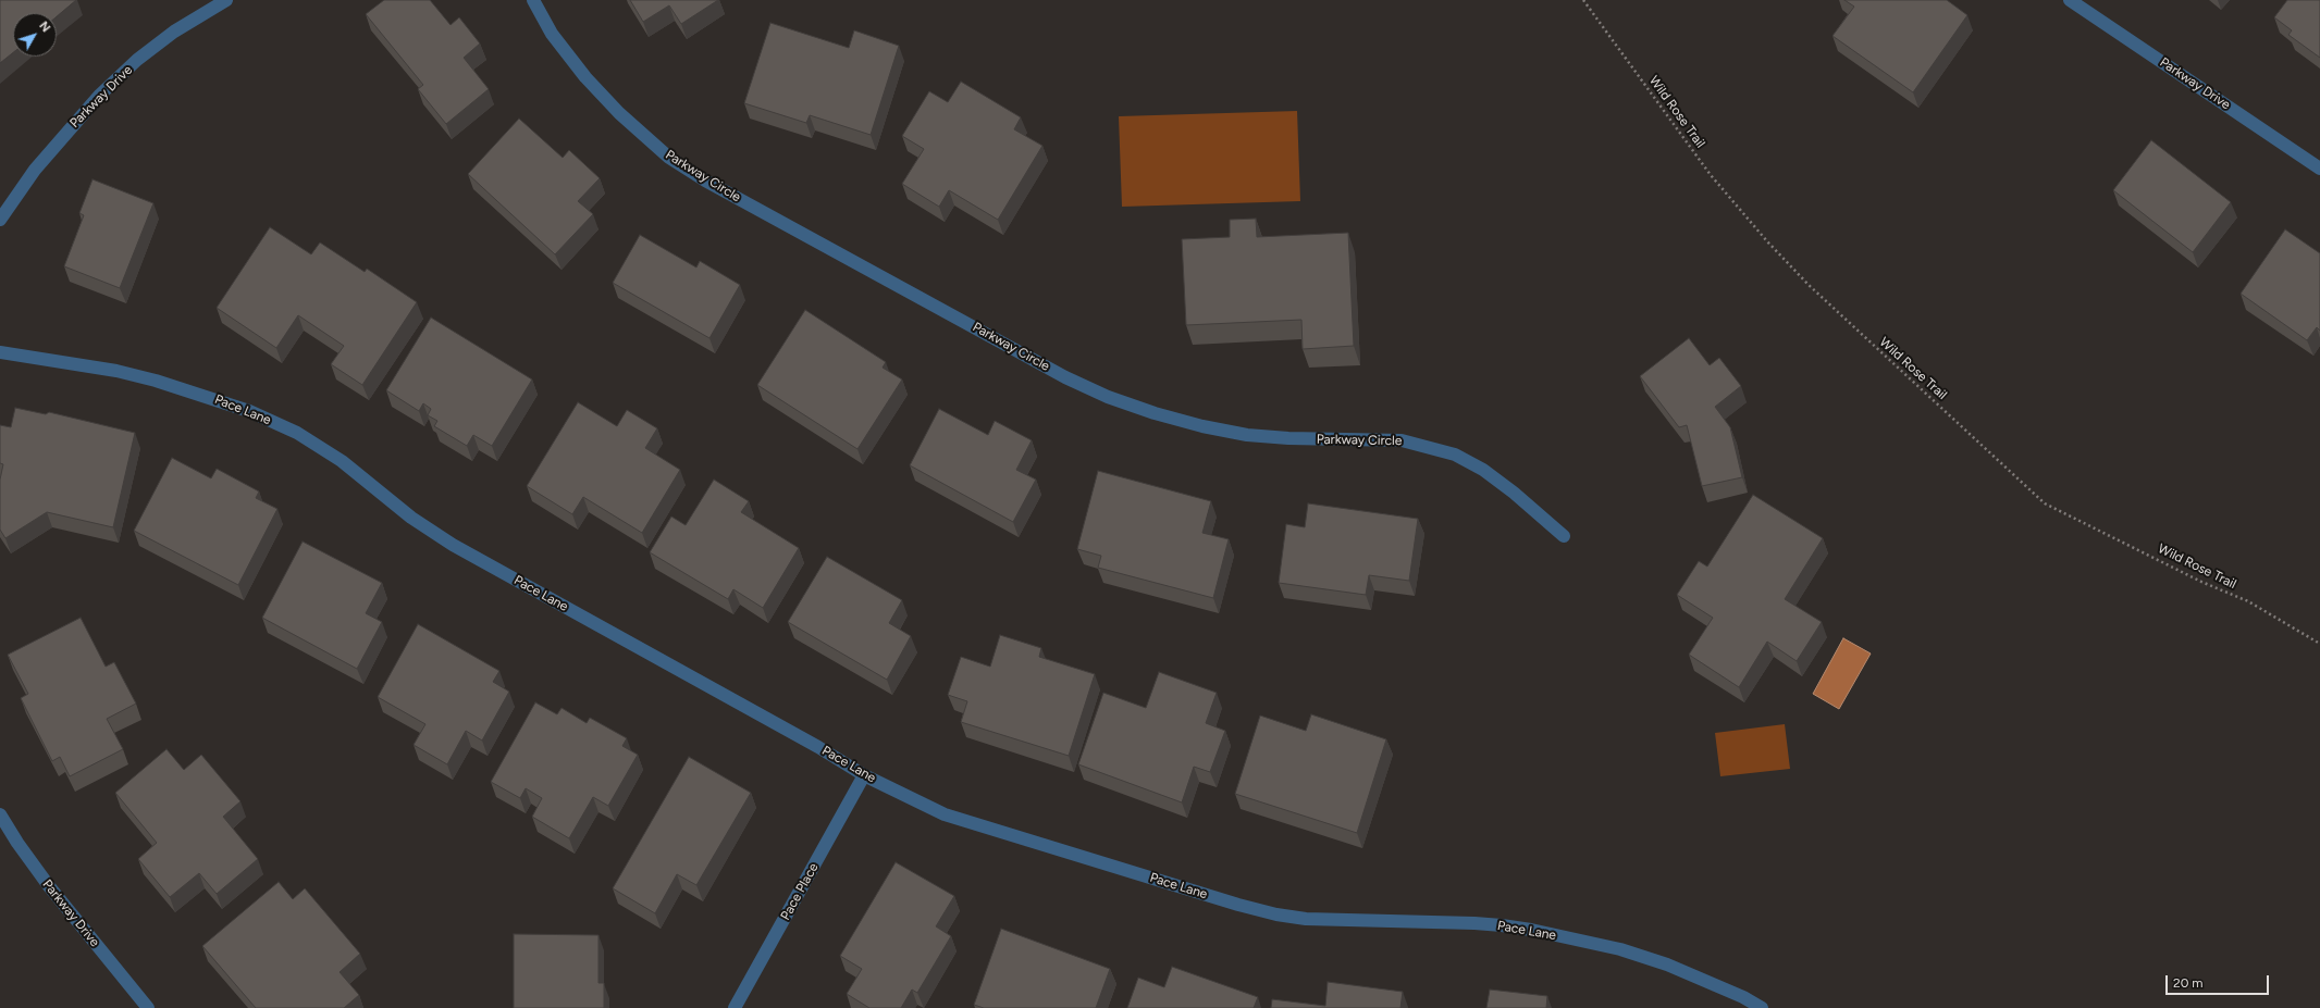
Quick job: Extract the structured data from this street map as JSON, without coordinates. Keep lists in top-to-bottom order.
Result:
{
  "streets": {
    "street": [
      "Parkway Drive",
      "Parkway Circle",
      "Pace Lane",
      "Pace Place"
    ],
    "path": ["Wild Rose Trail"]
  },
  "crossings": [
    ["Pace Lane", "Pace Place"]
  ],
  "scale_bar": "20 m",
  "north": "top right"
}
